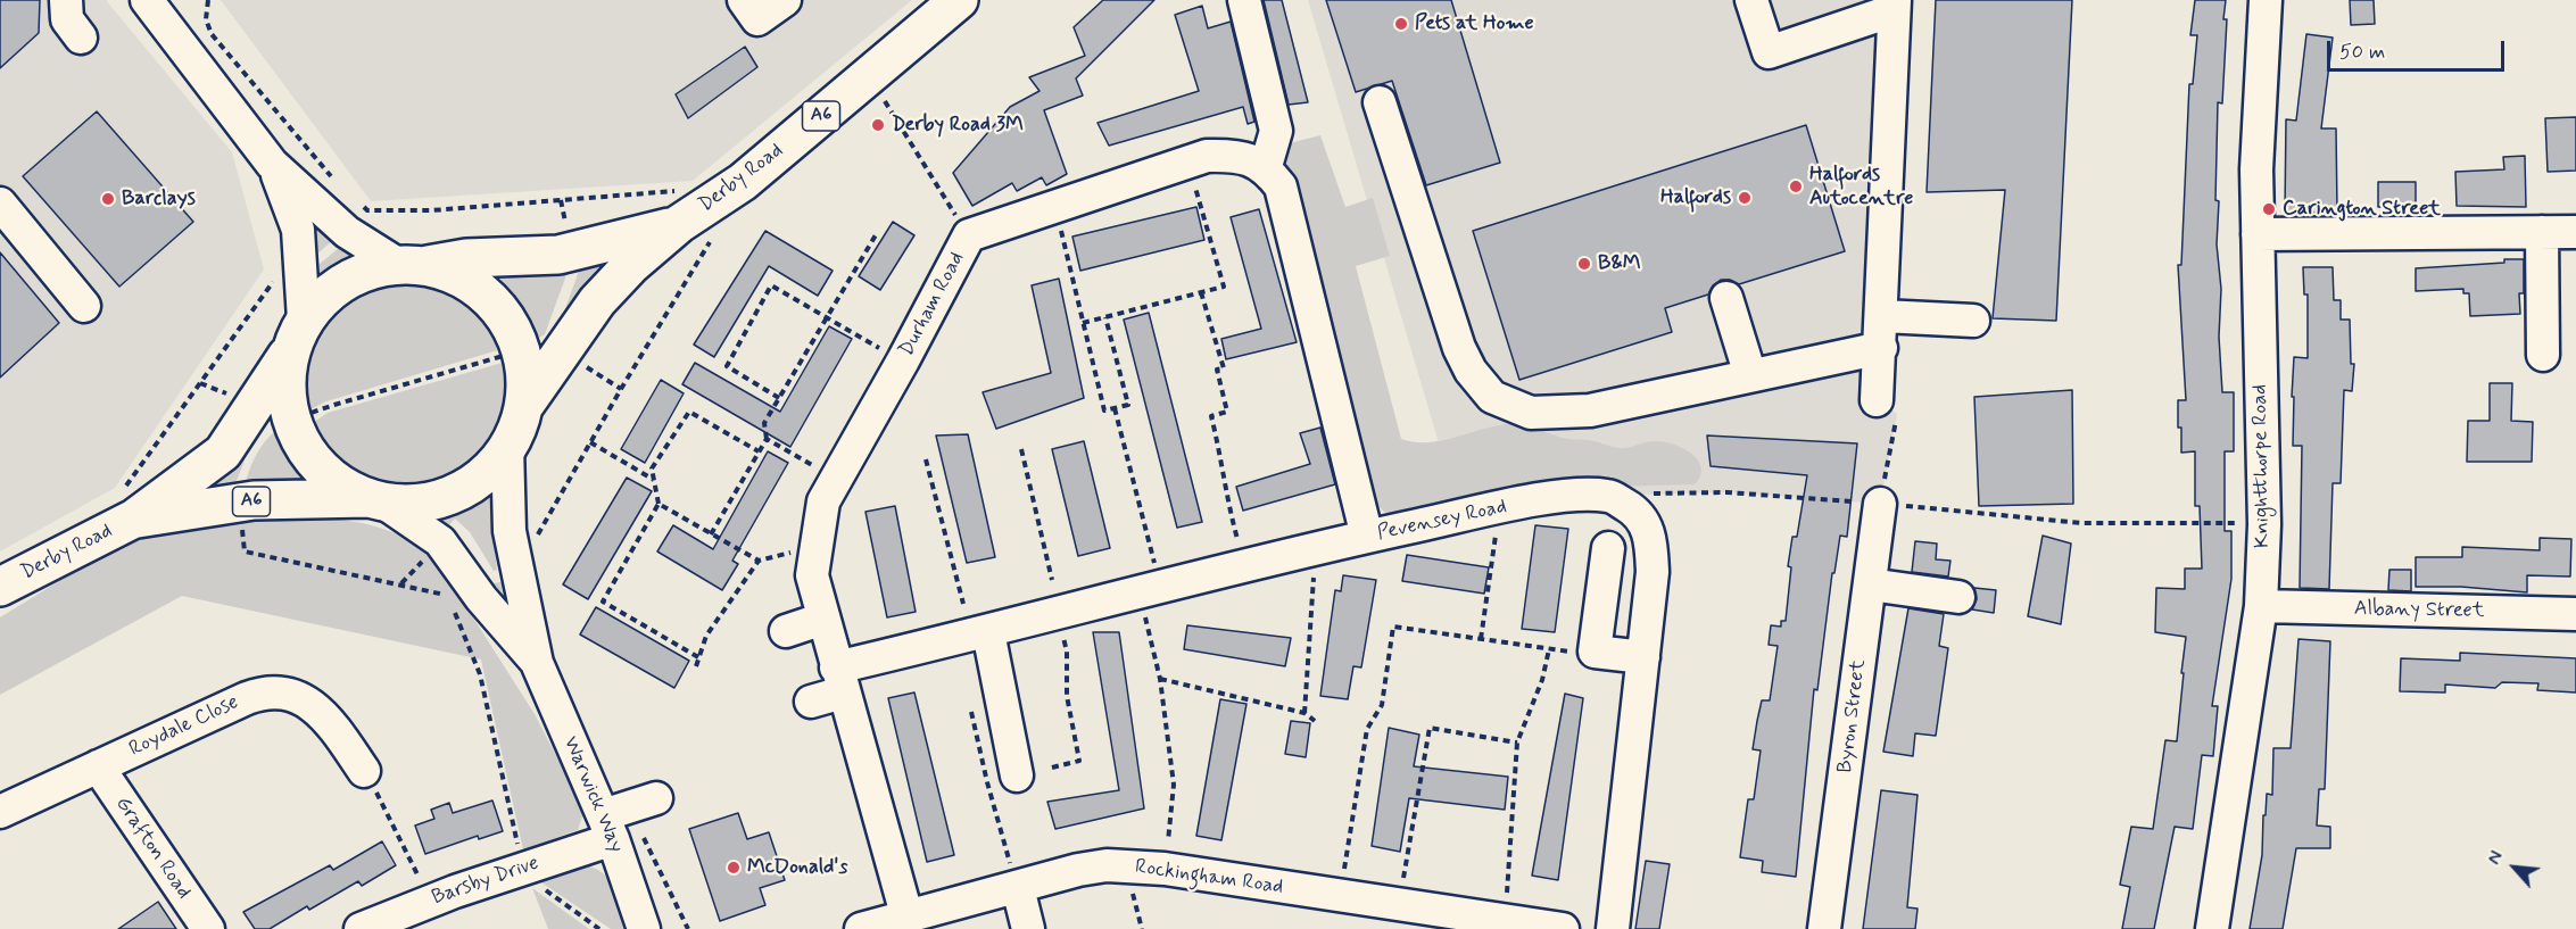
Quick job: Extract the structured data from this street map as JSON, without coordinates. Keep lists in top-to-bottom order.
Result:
{
  "streets": {
    "highway": ["A6", "Derby Road"],
    "street": [
      "Durham Road",
      "Knightthorpe Road",
      "Pevensey Road",
      "Albany Street",
      "Byron Street",
      "Roydale Close",
      "Warwick Way",
      "Grafton Road",
      "Rockingham Road",
      "Barsby Drive"
    ]
  },
  "crossings": [
    ["A6", "Derby Road"],
    ["A6", "Warwick Way"],
    ["Derby Road", "Warwick Way"],
    ["Durham Road", "Pevensey Road"],
    ["Durham Road", "Rockingham Road"],
    ["Knightthorpe Road", "Albany Street"],
    ["Roydale Close", "Grafton Road"],
    ["Warwick Way", "Barsby Drive"]
  ],
  "places": [
    "Pets at Home",
    "Derby Road 3M",
    "Halfords Autocentre",
    "Halfords",
    "Barclays",
    "Carington Street",
    "B&M",
    "McDonald's"
  ],
  "scale_bar": "50 m",
  "north": "top left"
}
